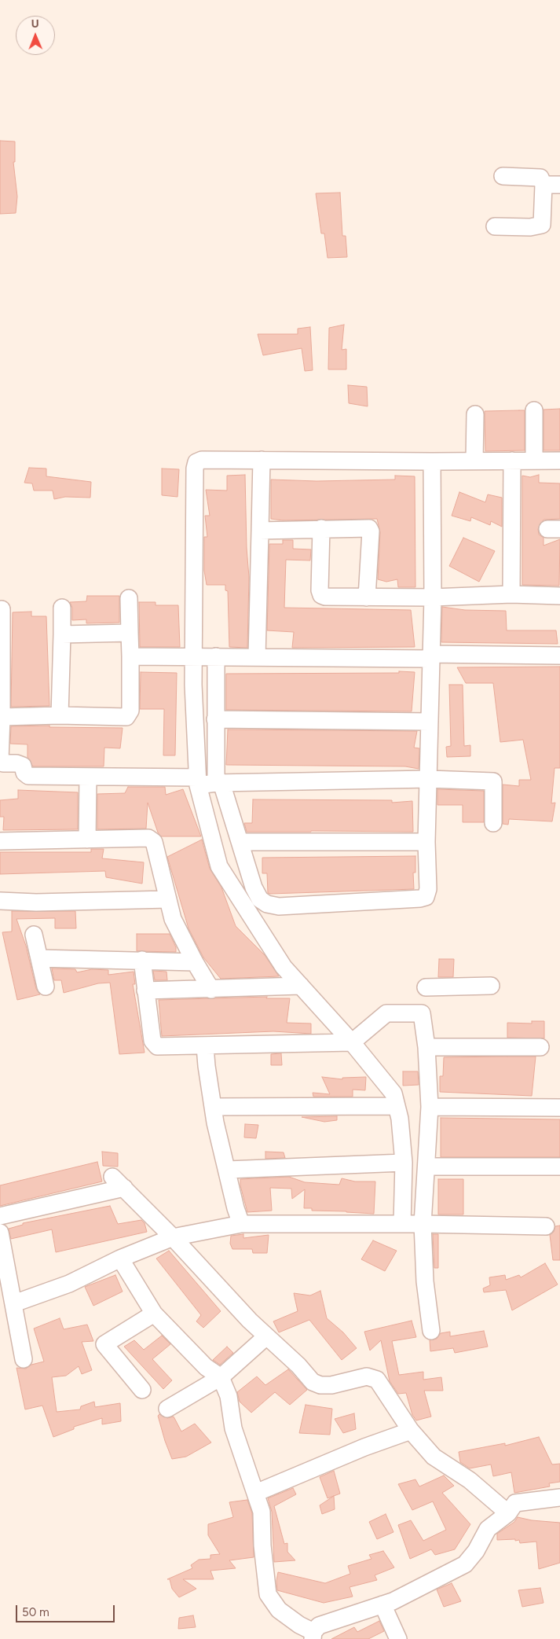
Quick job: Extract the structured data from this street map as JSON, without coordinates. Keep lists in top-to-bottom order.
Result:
{
  "scale_bar": "50 m",
  "north": "top"
}
